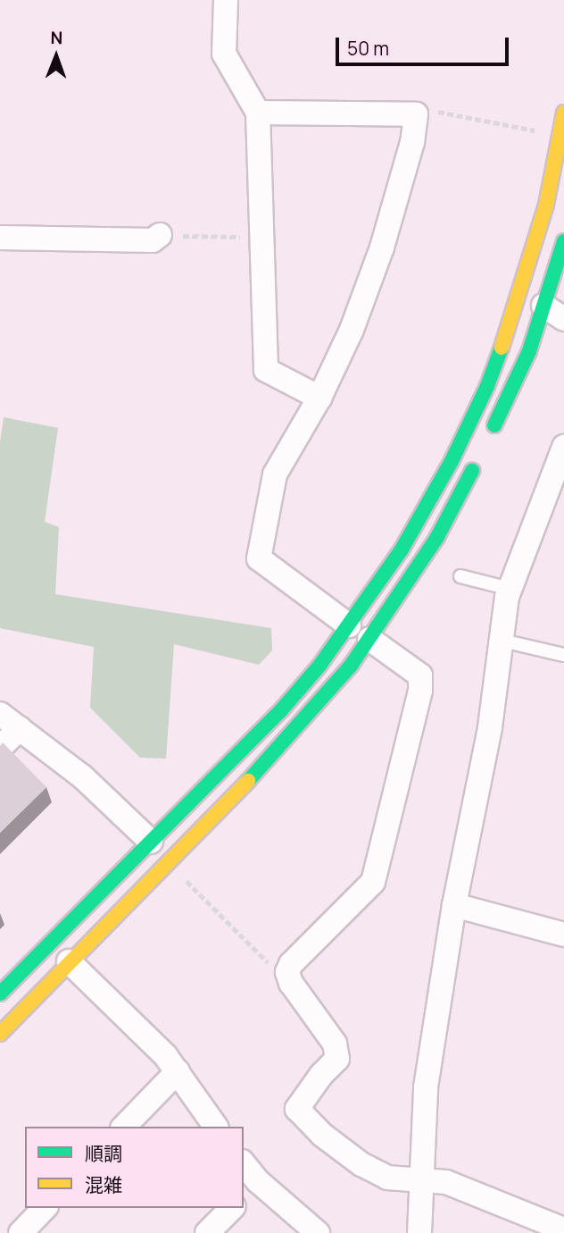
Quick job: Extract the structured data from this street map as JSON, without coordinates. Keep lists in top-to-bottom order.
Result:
{
  "legend": ["順調", "混雑"],
  "scale_bar": "50 m",
  "north": "top"
}
